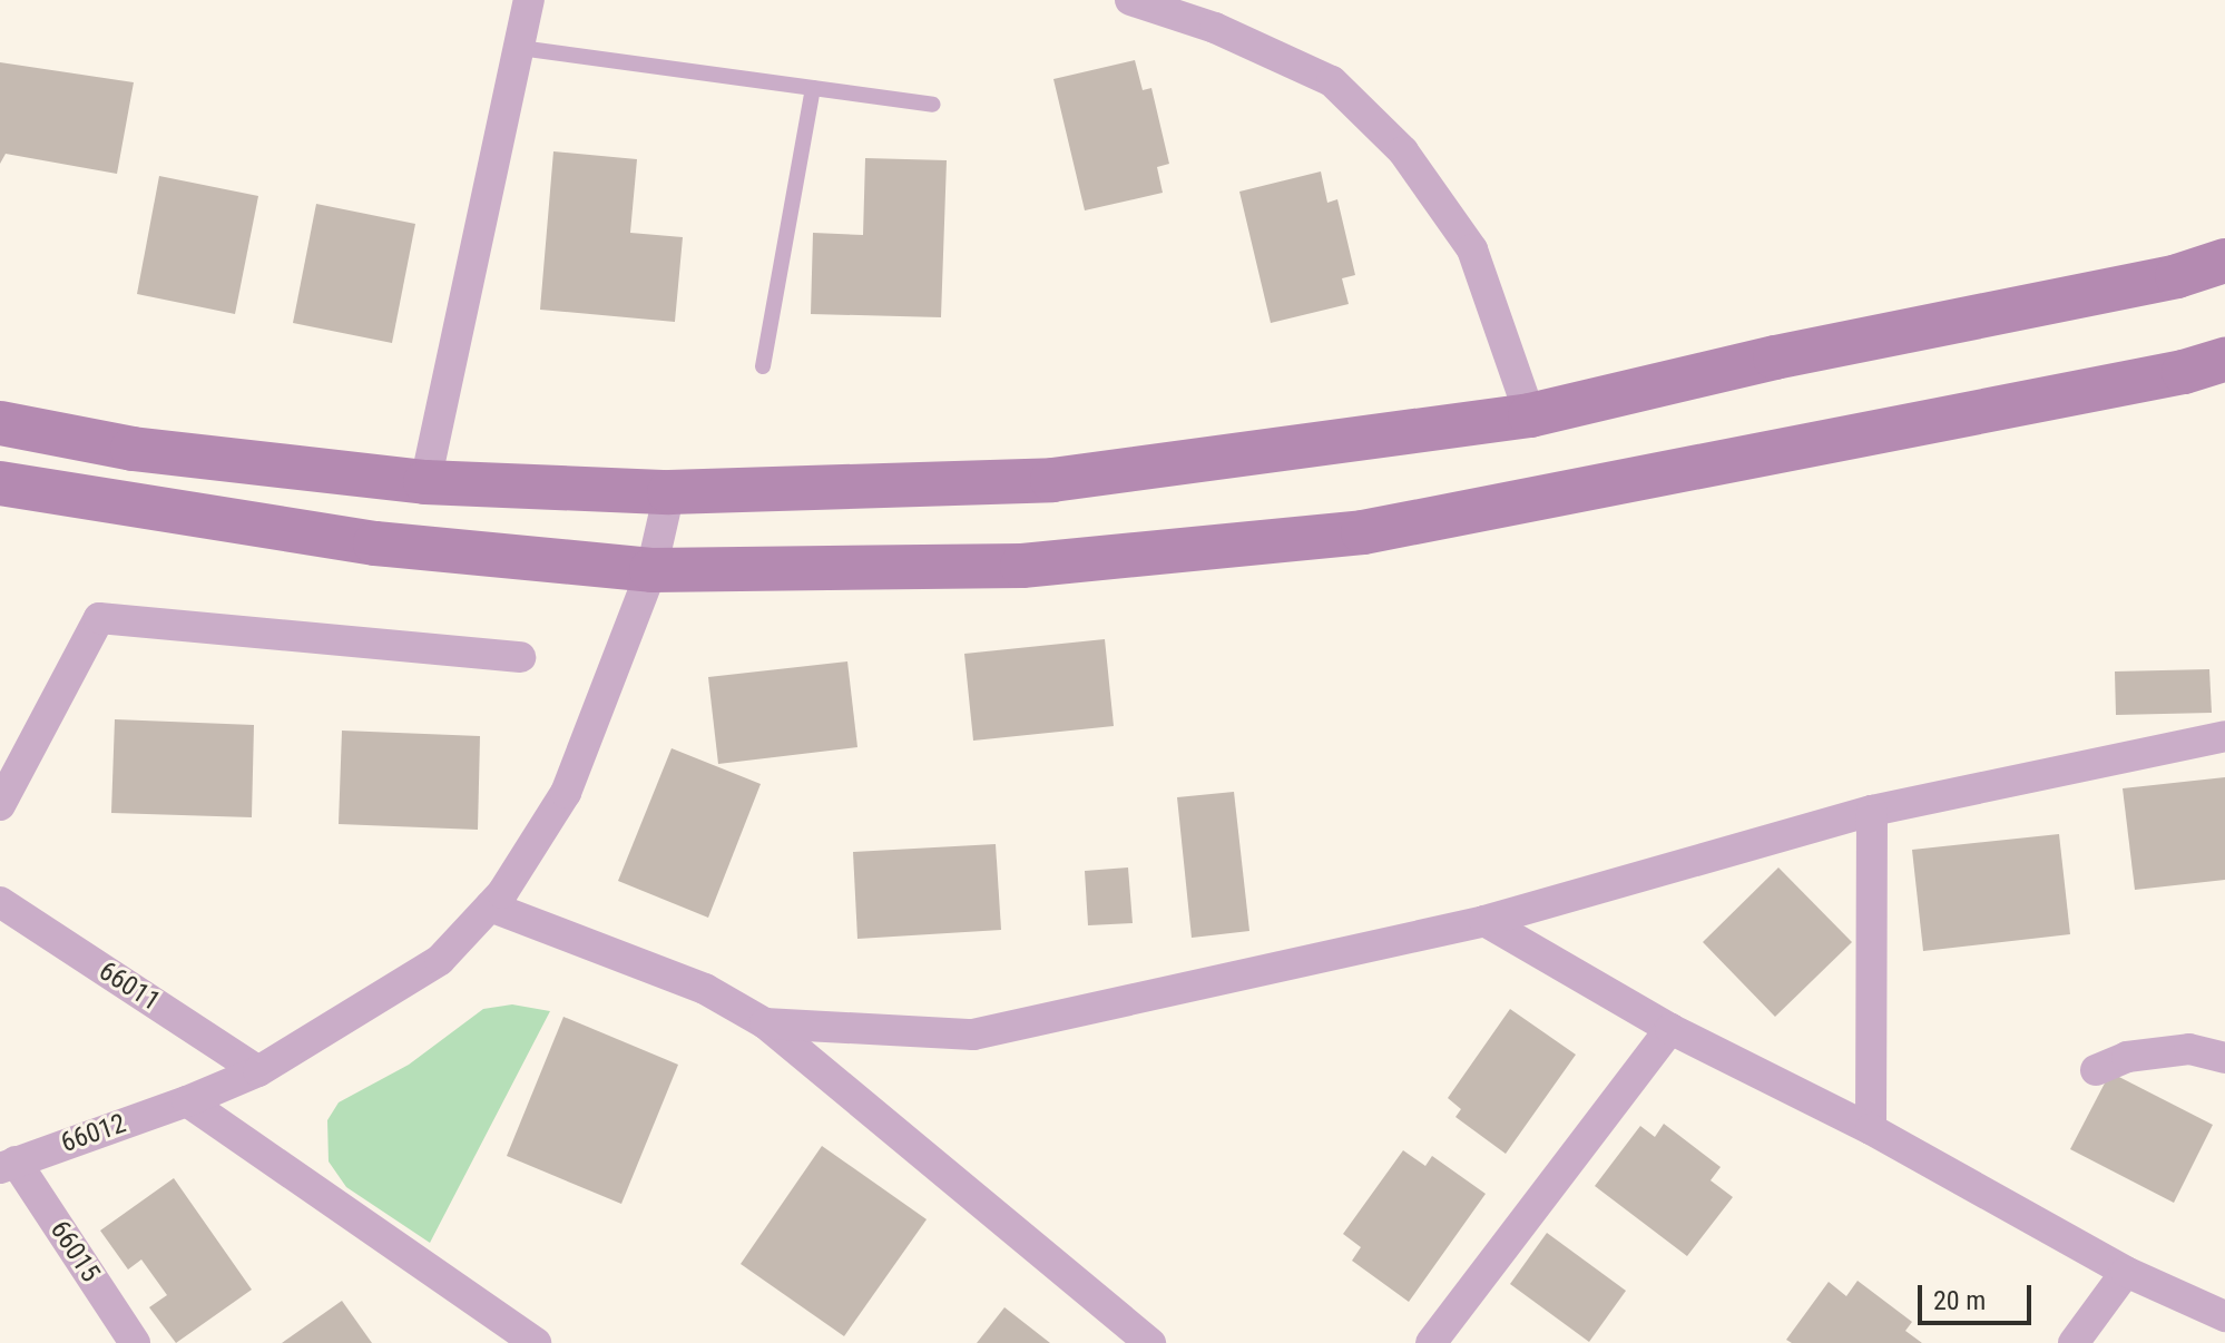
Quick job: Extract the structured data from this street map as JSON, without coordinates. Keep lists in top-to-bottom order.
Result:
{
  "streets": {
    "street": ["66011", "66012", "66015"]
  },
  "crossings": [
    ["66011", "66012"],
    ["66012", "66015"]
  ],
  "scale_bar": "20 m"
}
